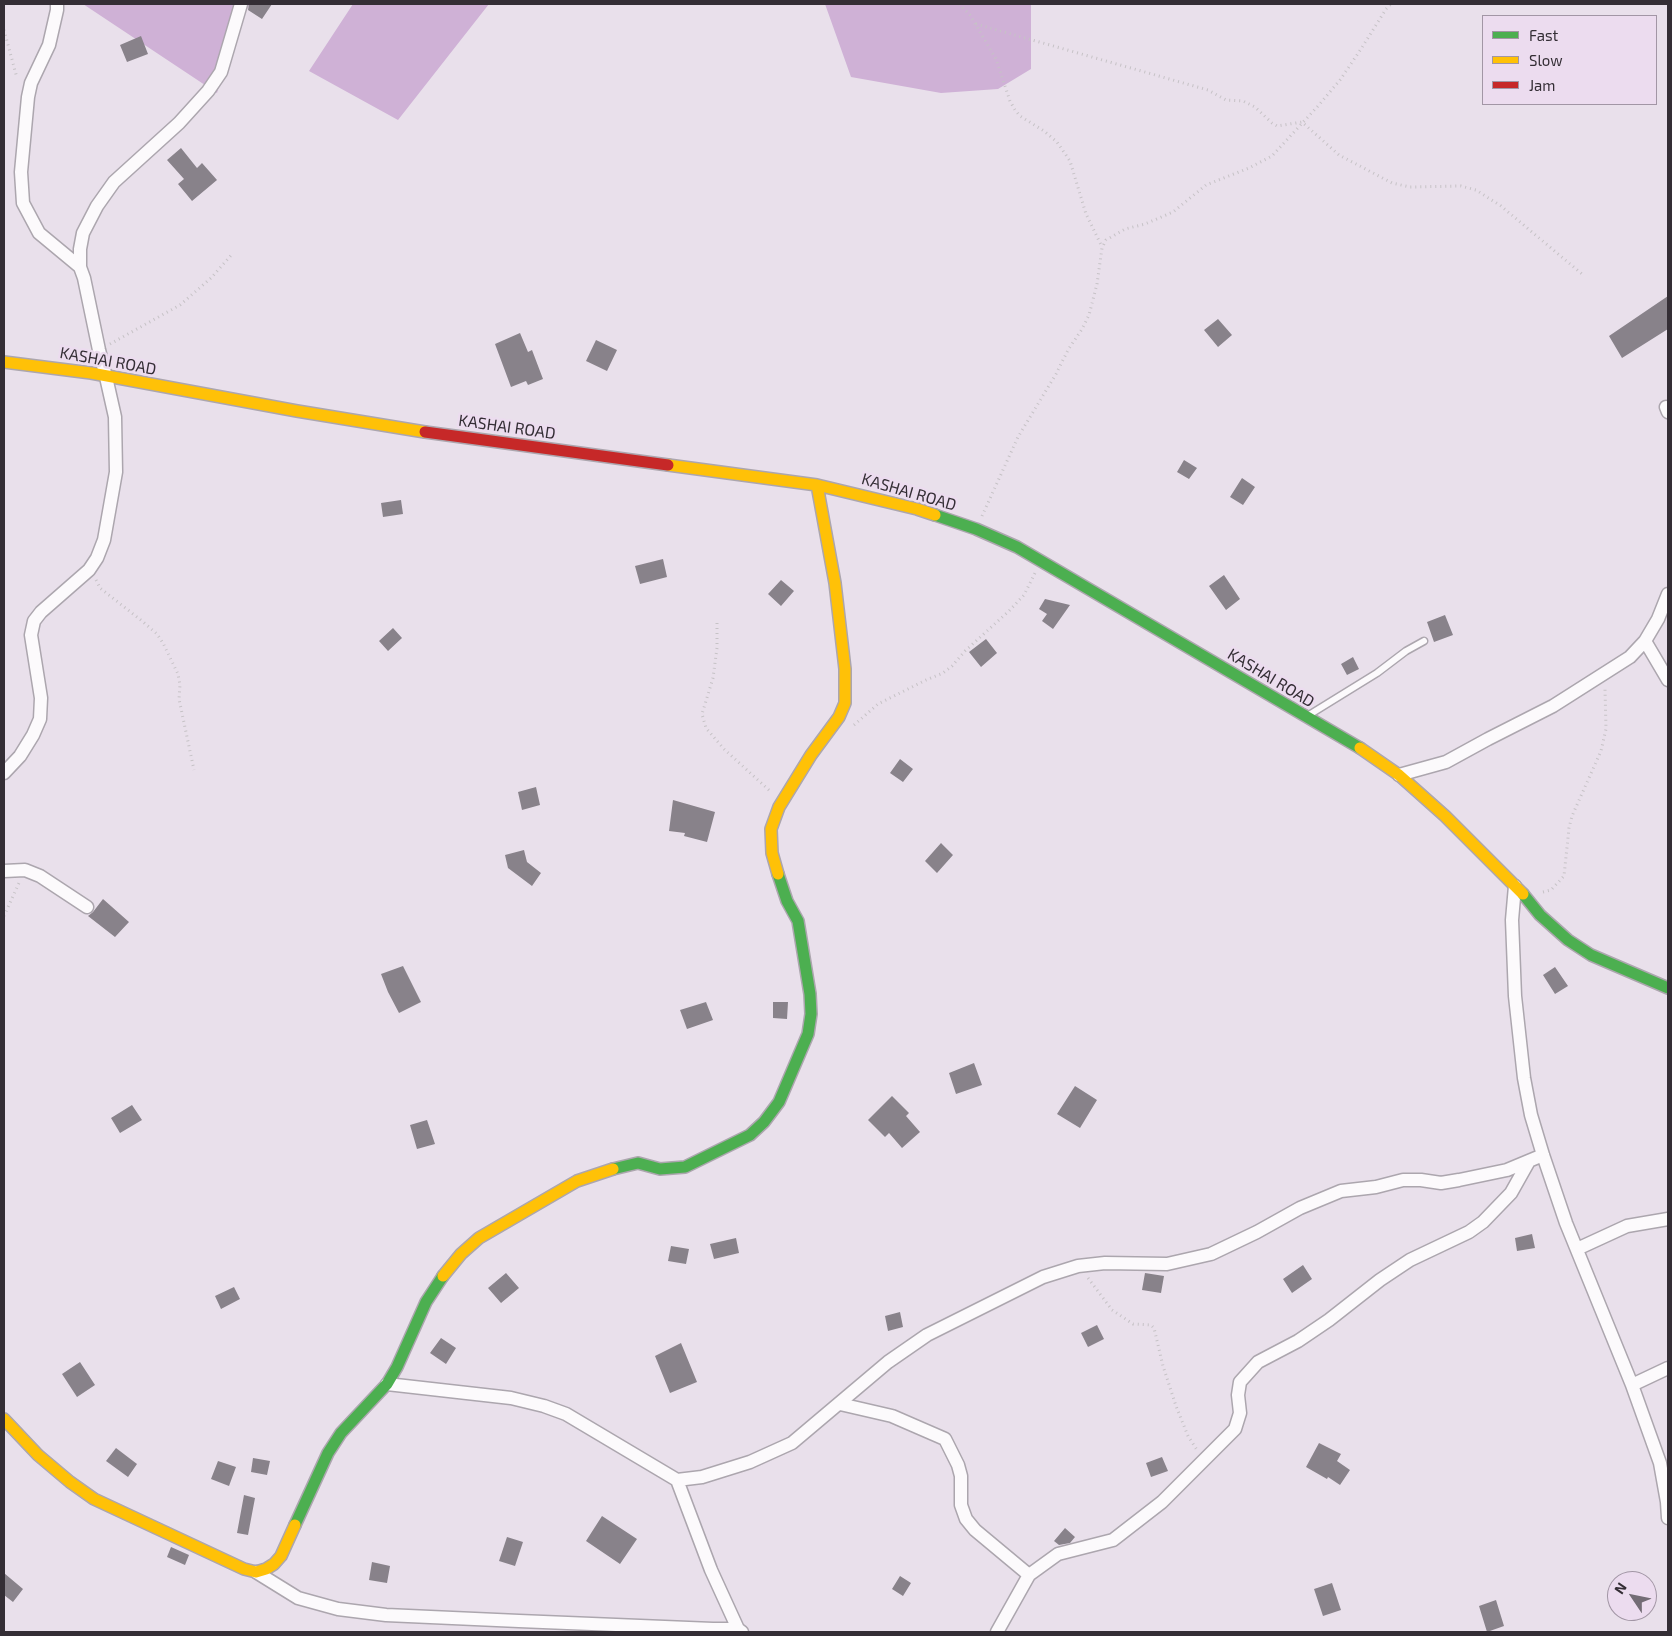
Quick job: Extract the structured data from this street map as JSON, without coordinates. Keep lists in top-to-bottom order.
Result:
{
  "streets": {
    "street": ["KASHAI ROAD"]
  },
  "legend": ["Fast", "Slow", "Jam"],
  "north": "top left"
}
